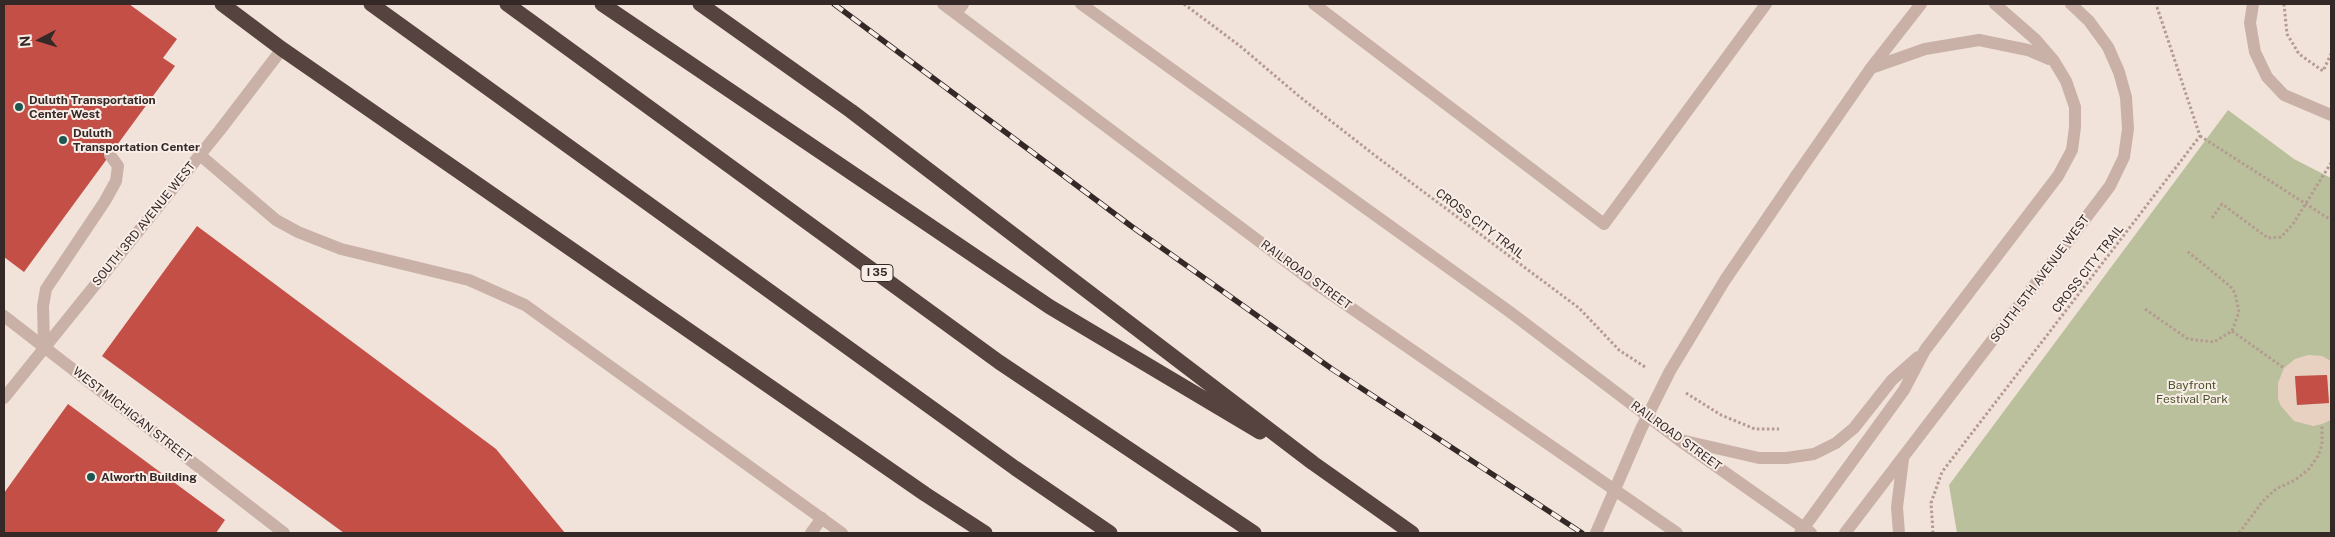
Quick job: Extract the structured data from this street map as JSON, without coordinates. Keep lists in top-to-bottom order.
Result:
{
  "streets": {
    "highway": ["I 35"],
    "street": [
      "SOUTH 3RD AVENUE WEST",
      "RAILROAD STREET",
      "SOUTH 5TH AVENUE WEST",
      "WEST MICHIGAN STREET"
    ],
    "path": ["CROSS CITY TRAIL"]
  },
  "crossings": [
    ["SOUTH 3RD AVENUE WEST", "WEST MICHIGAN STREET"]
  ],
  "parks": ["Bayfront Festival Park"],
  "places": ["Duluth Transportation Center West", "Duluth Transportation Center", "Alworth Building"],
  "north": "left"
}
